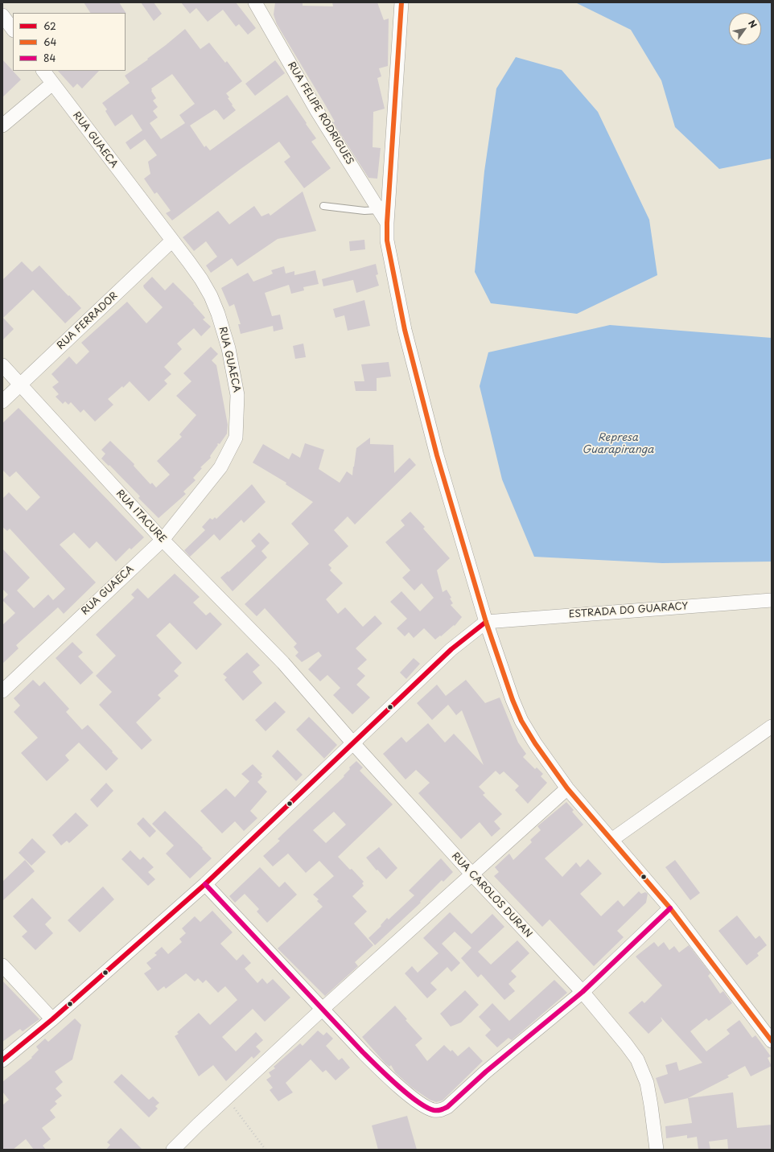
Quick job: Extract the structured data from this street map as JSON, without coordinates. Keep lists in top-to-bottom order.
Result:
{
  "streets": {
    "street": [
      "RUA FELIPE RODRIGUES",
      "RUA GUAECA",
      "RUA FERRADOR",
      "RUA ITACURE",
      "ESTRADA DO GUARACY",
      "RUA CAROLOS DURAN"
    ]
  },
  "crossings": [
    ["RUA GUAECA", "RUA FERRADOR"],
    ["RUA GUAECA", "RUA ITACURE"],
    ["RUA FERRADOR", "RUA ITACURE"],
    ["RUA ITACURE", "RUA CAROLOS DURAN"]
  ],
  "water": ["Represa Guarapiranga"],
  "lines": ["transit line 64", "transit line 62", "transit line 84"],
  "legend": ["62", "64", "84"],
  "north": "top right"
}
